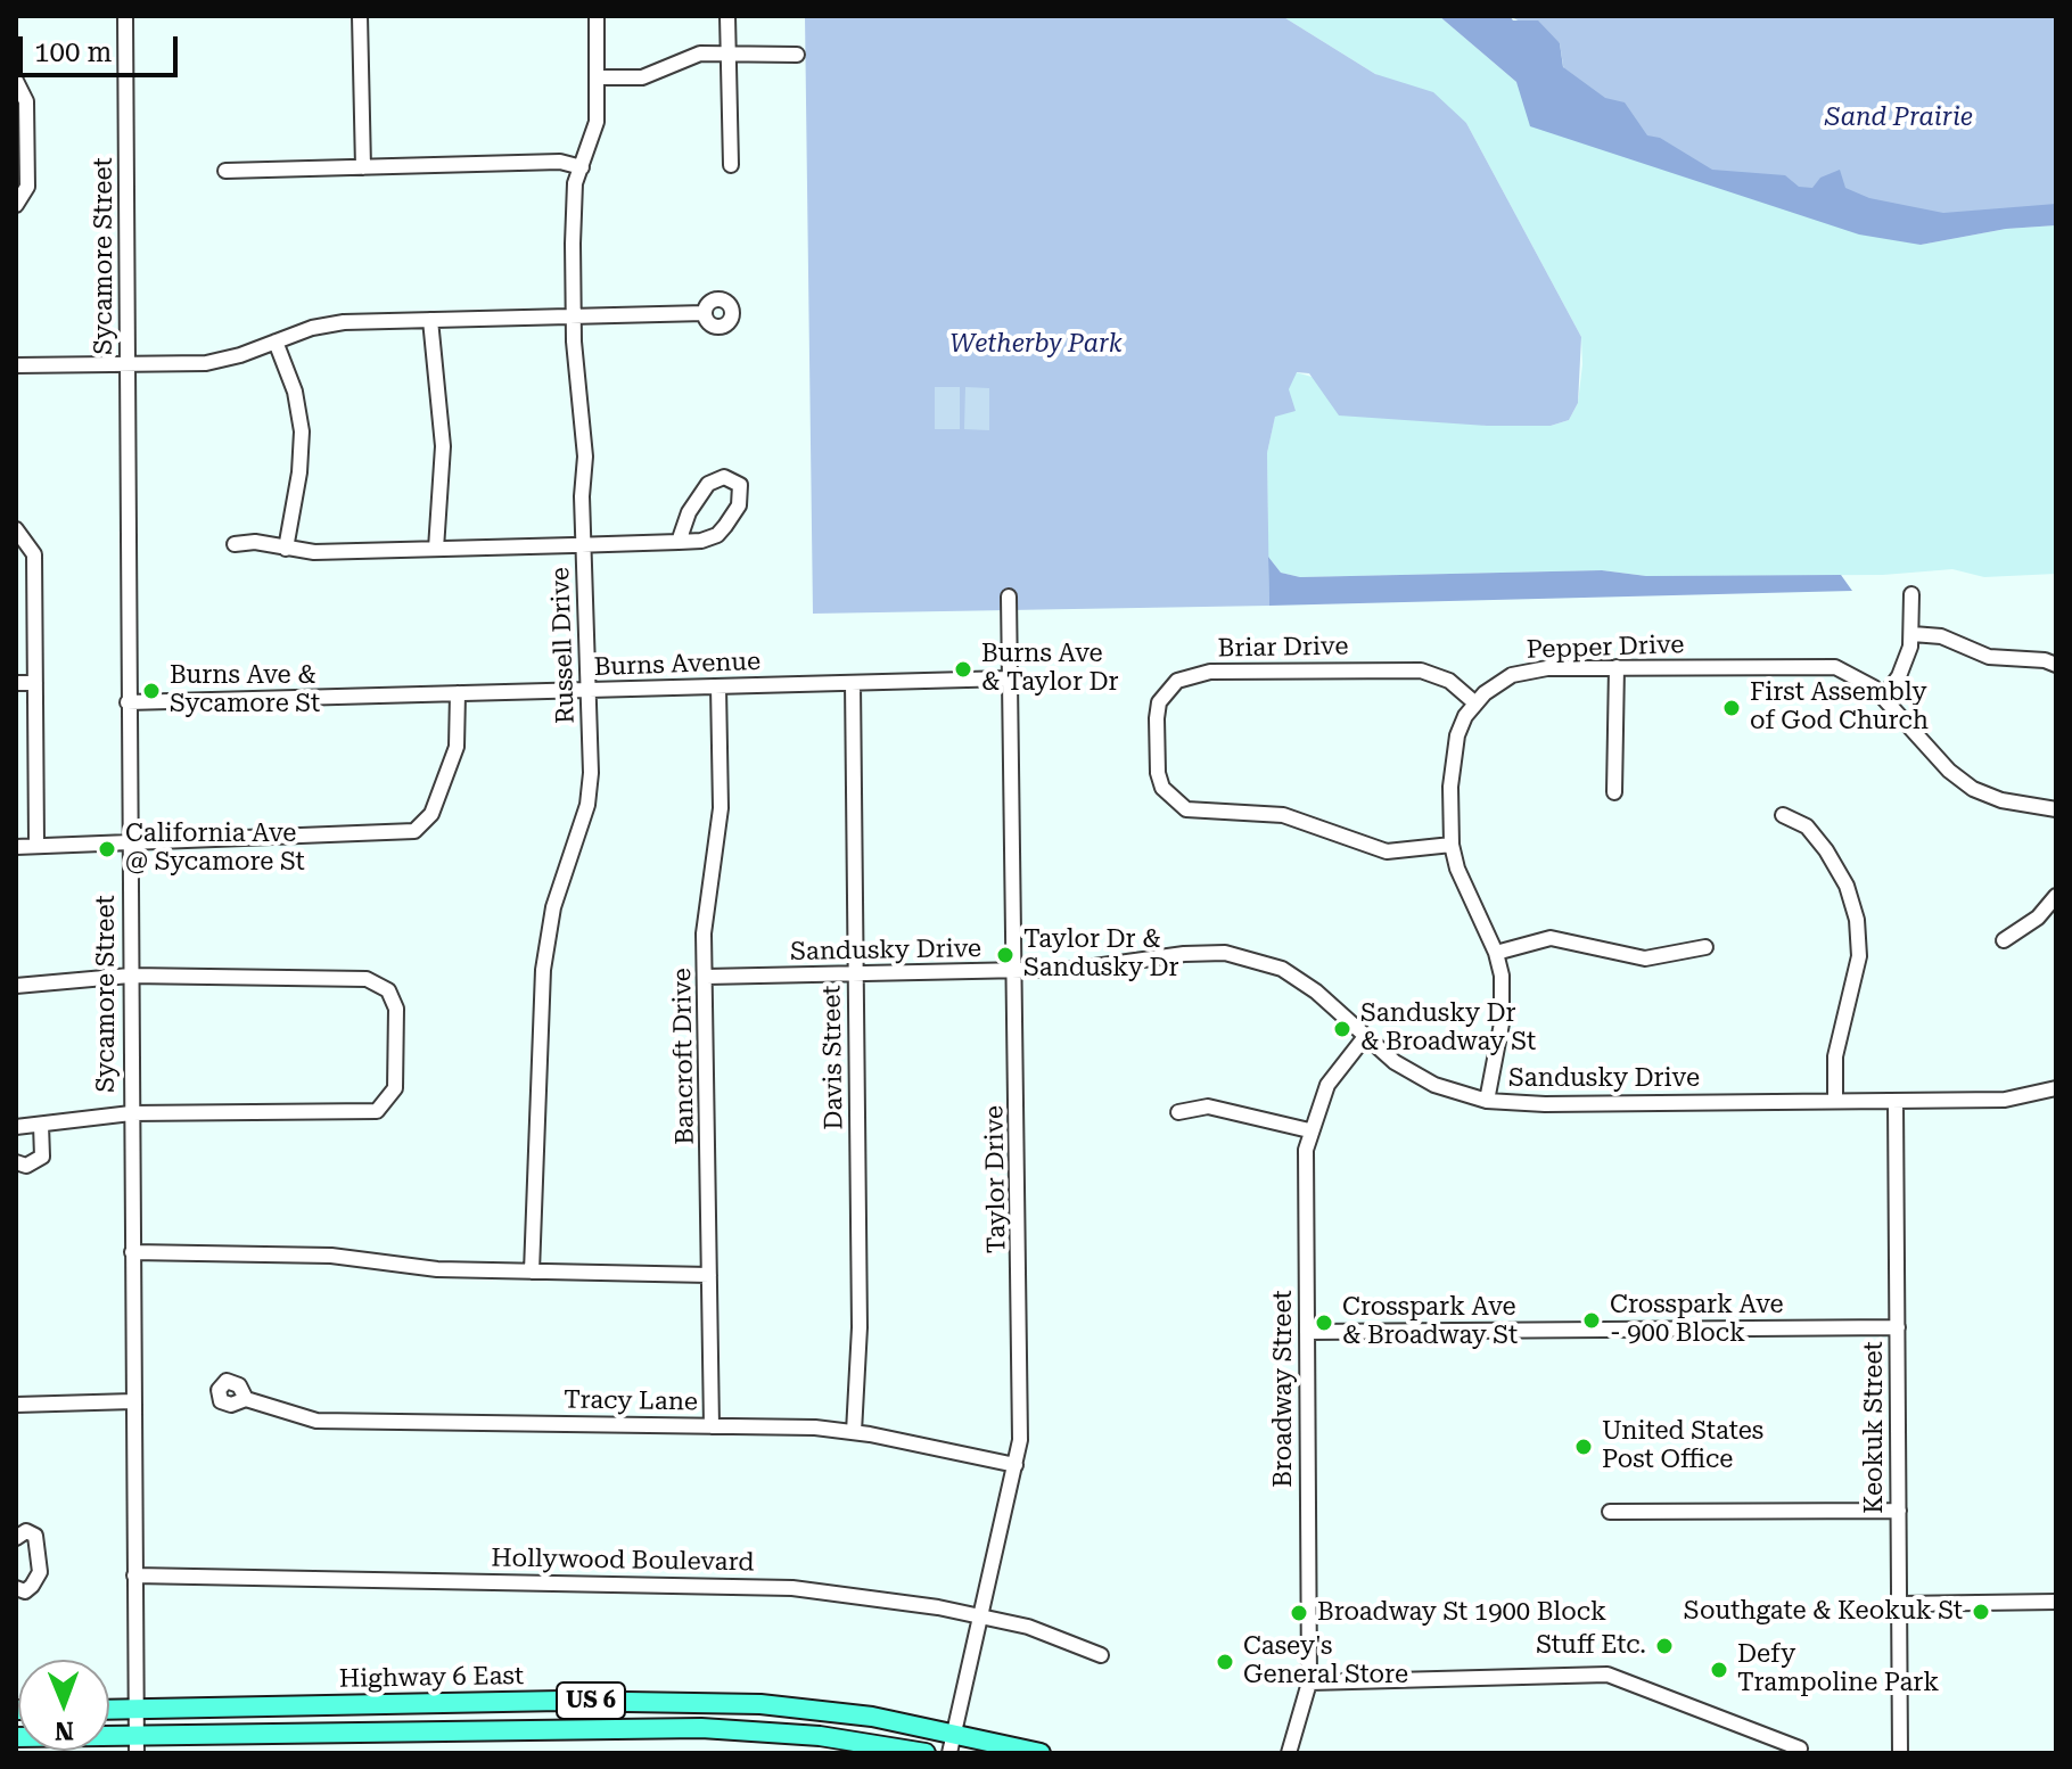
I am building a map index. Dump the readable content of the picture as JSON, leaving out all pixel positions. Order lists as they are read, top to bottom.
{
  "streets": {
    "main road": ["Highway 6 East", "US 6"],
    "street": [
      "Sycamore Street",
      "Russell Drive",
      "Briar Drive",
      "Pepper Drive",
      "Burns Avenue",
      "Sandusky Drive",
      "Bancroft Drive",
      "Davis Street",
      "Taylor Drive",
      "Broadway Street",
      "Tracy Lane",
      "Keokuk Street",
      "Hollywood Boulevard"
    ]
  },
  "crossings": [
    ["Sycamore Street", "Burns Avenue"],
    ["Sycamore Street", "Hollywood Boulevard"],
    ["Sycamore Street", "Highway 6 East"],
    ["Russell Drive", "Burns Avenue"],
    ["Briar Drive", "Pepper Drive"],
    ["Burns Avenue", "Bancroft Drive"],
    ["Burns Avenue", "Davis Street"],
    ["Burns Avenue", "Taylor Drive"],
    ["Sandusky Drive", "Bancroft Drive"],
    ["Sandusky Drive", "Davis Street"],
    ["Sandusky Drive", "Taylor Drive"],
    ["Sandusky Drive", "Broadway Street"],
    ["Sandusky Drive", "Keokuk Street"],
    ["Bancroft Drive", "Tracy Lane"],
    ["Davis Street", "Tracy Lane"],
    ["Taylor Drive", "Tracy Lane"],
    ["Taylor Drive", "Hollywood Boulevard"],
    ["Taylor Drive", "Highway 6 East"]
  ],
  "parks": ["Sand Prairie", "Wetherby Park"],
  "places": [
    "Burns Ave & Taylor Dr",
    "Burns Ave & Sycamore St",
    "First Assembly of God Church",
    "California Ave @ Sycamore St",
    "Taylor Dr & Sandusky Dr",
    "Sandusky Dr & Broadway St",
    "Crosspark Ave - 900 Block",
    "Crosspark Ave & Broadway St",
    "United States Post Office",
    "Southgate & Keokuk St",
    "Broadway St 1900 Block",
    "Stuff Etc.",
    "Casey's General Store",
    "Defy Trampoline Park"
  ],
  "scale_bar": "100 m",
  "north": "bottom"
}
